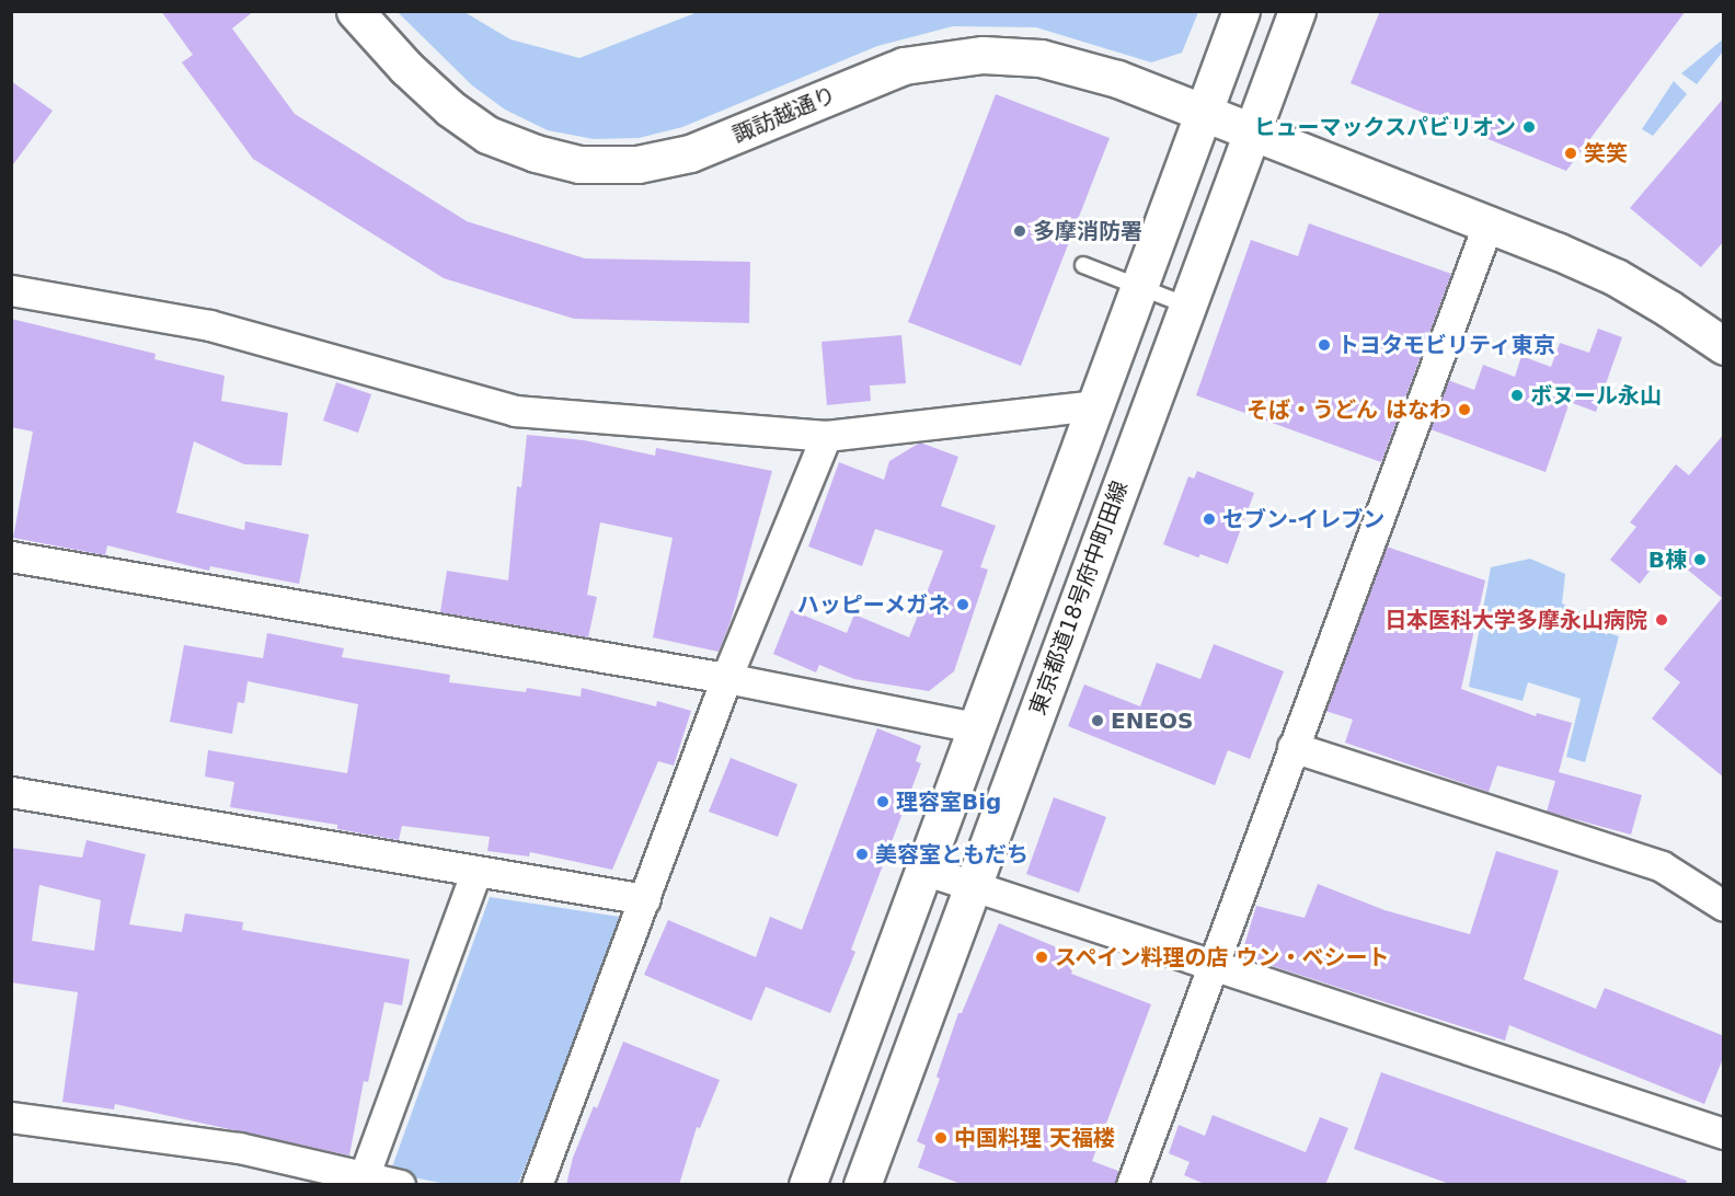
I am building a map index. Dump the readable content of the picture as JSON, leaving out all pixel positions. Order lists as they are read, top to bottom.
{
  "streets": {
    "main road": ["諏訪越通り", "東京都道18号府中町田線"]
  },
  "crossings": [
    ["諏訪越通り", "東京都道18号府中町田線"]
  ],
  "places": [
    "ヒューマックスパビリオン",
    "笑笑",
    "多摩消防署",
    "トヨタモビリティ東京",
    "ボヌール永山",
    "そば・うどん はなわ",
    "セブン-イレブン",
    "B棟",
    "ハッピーメガネ",
    "日本医科大学多摩永山病院",
    "ENEOS",
    "理容室Big",
    "美容室ともだち",
    "スペイン料理の店 ウン・ベシート",
    "中国料理 天福楼"
  ]
}
